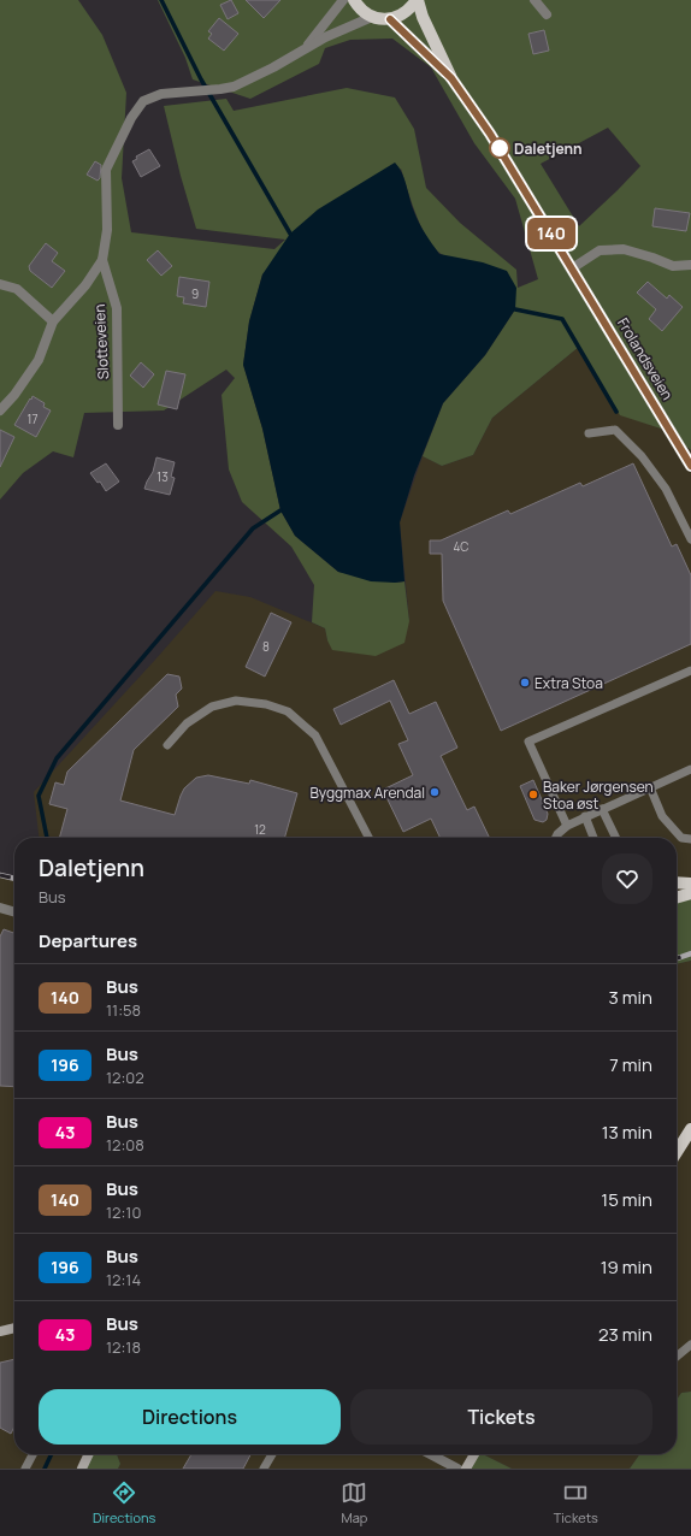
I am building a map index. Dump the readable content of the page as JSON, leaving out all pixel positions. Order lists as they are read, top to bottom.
{
  "streets": {
    "main road": ["Frolandsveien"],
    "street": ["Slotteveien"]
  },
  "places": [
    "Daletjenn",
    "Extra Stoa",
    "Byggmax Arendal",
    "Baker Jørgensen Stoa øst"
  ],
  "lines": ["bus line 140"],
  "house_numbers": [
    "9",
    "17",
    "13",
    "4C",
    "8",
    "12"
  ],
  "page": {
    "on_map": "140",
    "heading": [
      ["Daletjenn", "Bus"],
      "Departures"
    ],
    "list": [
      {
        "mark": "140",
        "name": "Bus",
        "note": "11:58",
        "value": "3 min"
      },
      {
        "mark": "196",
        "name": "Bus",
        "note": "12:02",
        "value": "7 min"
      },
      {
        "mark": "43",
        "name": "Bus",
        "note": "12:08",
        "value": "13 min"
      },
      {
        "mark": "140",
        "name": "Bus",
        "note": "12:10",
        "value": "15 min"
      },
      {
        "mark": "196",
        "name": "Bus",
        "note": "12:14",
        "value": "19 min"
      },
      {
        "mark": "43",
        "name": "Bus",
        "note": "12:18",
        "value": "23 min"
      }
    ],
    "buttons": ["Directions", "Tickets"],
    "tabs": ["Directions", "Map", "Tickets"]
  }
}
